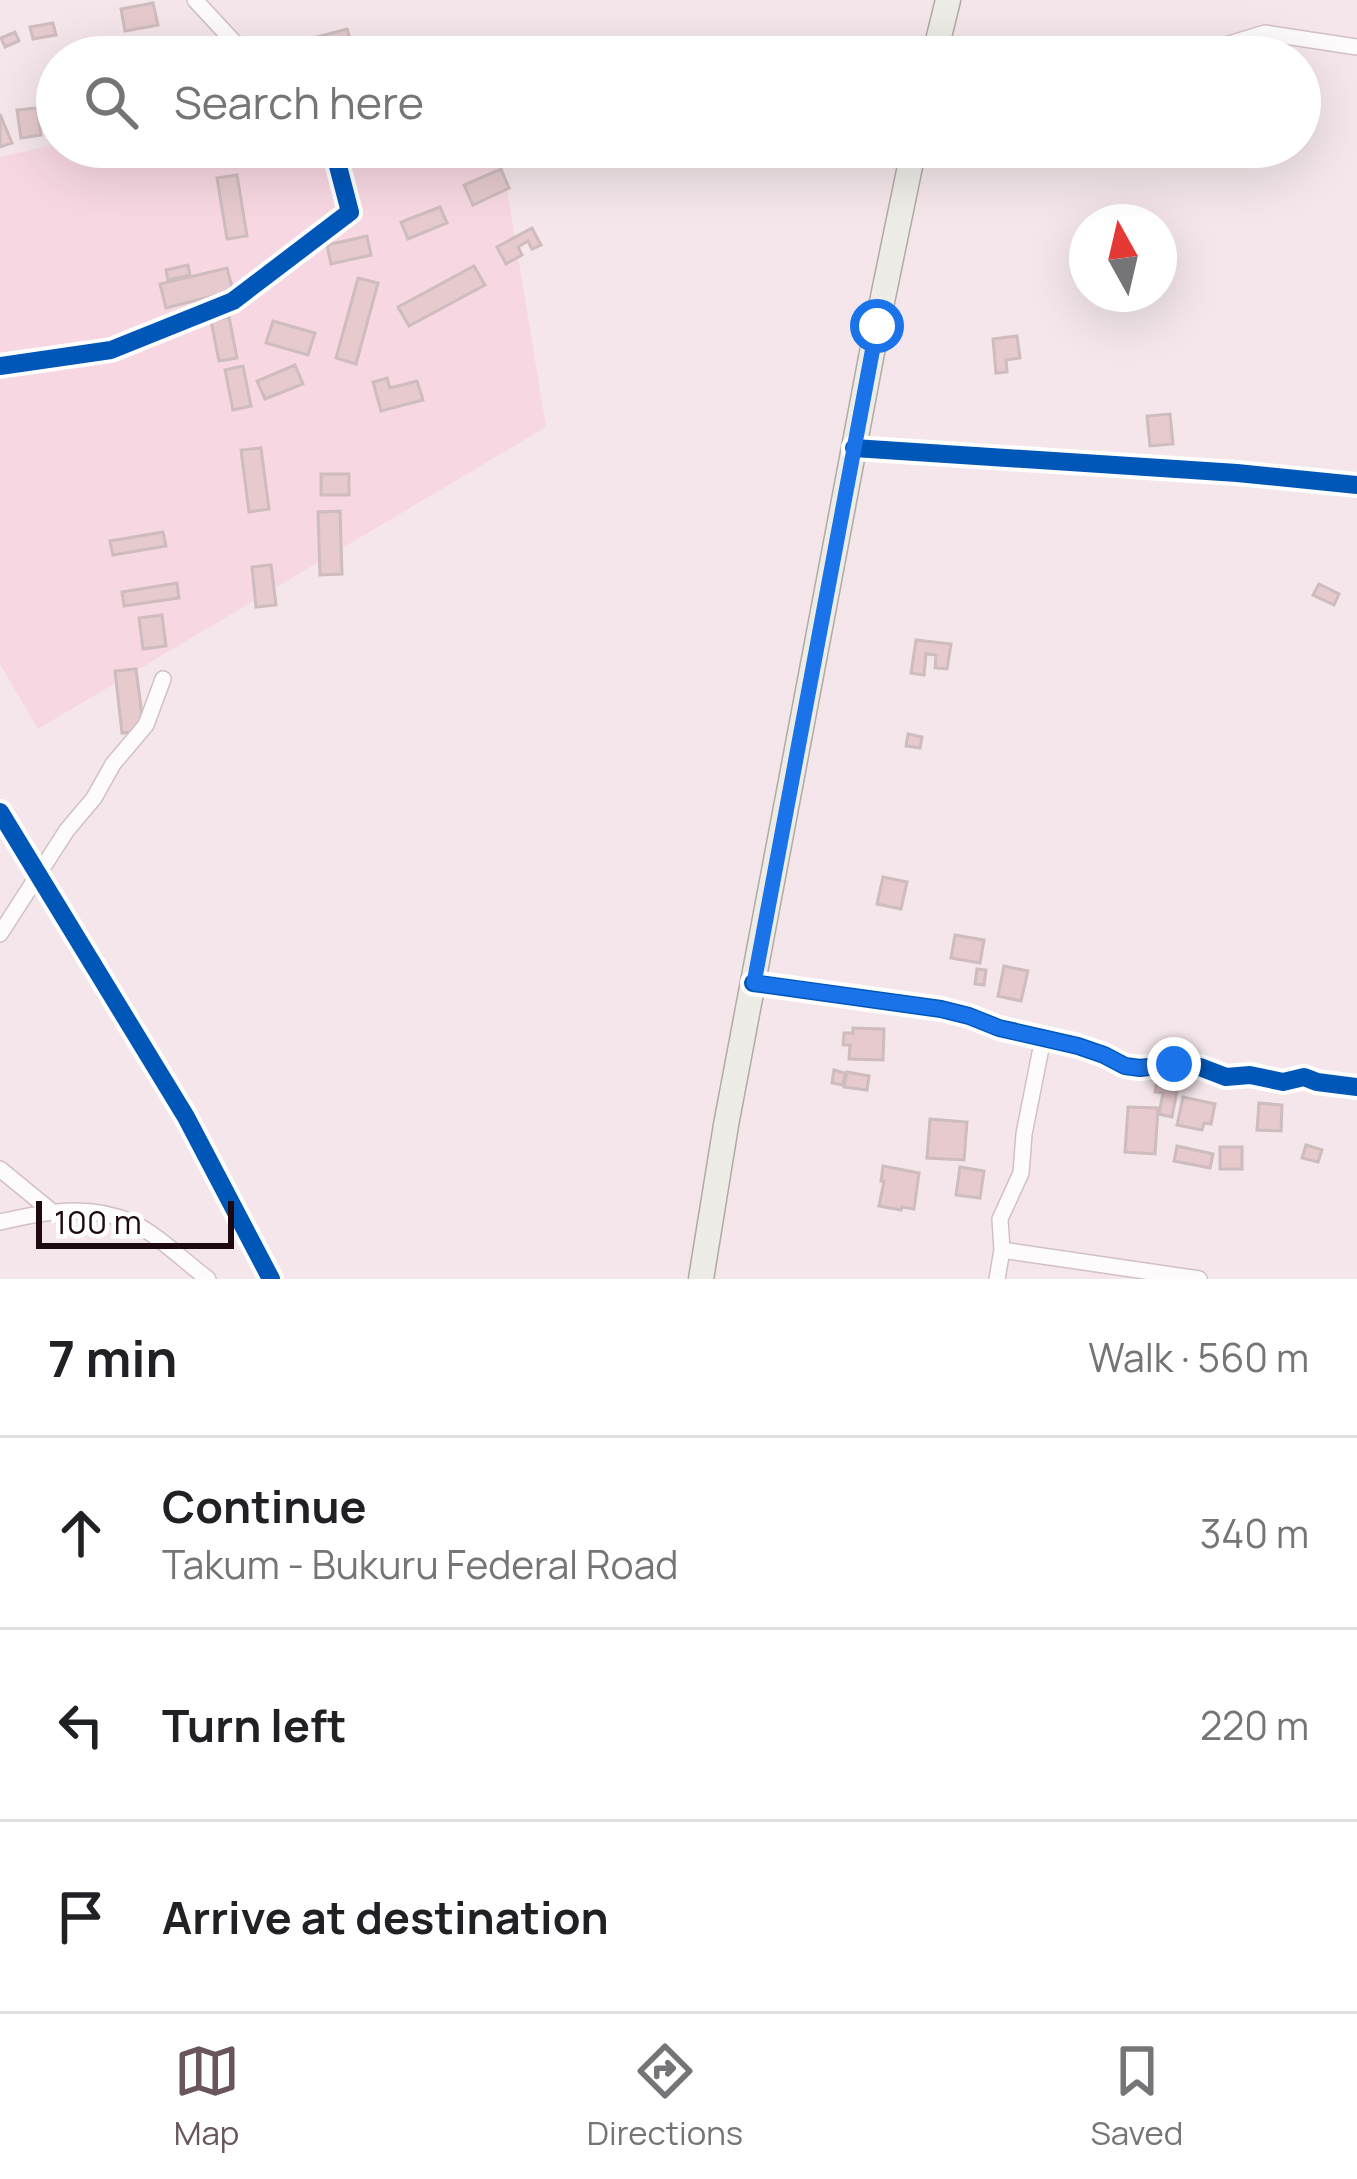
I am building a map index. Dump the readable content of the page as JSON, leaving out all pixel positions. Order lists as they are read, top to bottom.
{
  "scale_bar": "100 m",
  "north": "top",
  "page": {
    "search": "Search here",
    "scale": "100 m",
    "heading": ["7 min", "Walk · 560 m"],
    "list": [
      ["Continue", "Takum - Bukuru Federal Road", "340 m"],
      ["Turn left", "220 m"],
      "Arrive at destination"
    ],
    "nav": ["Map", "Directions", "Saved"]
  }
}
